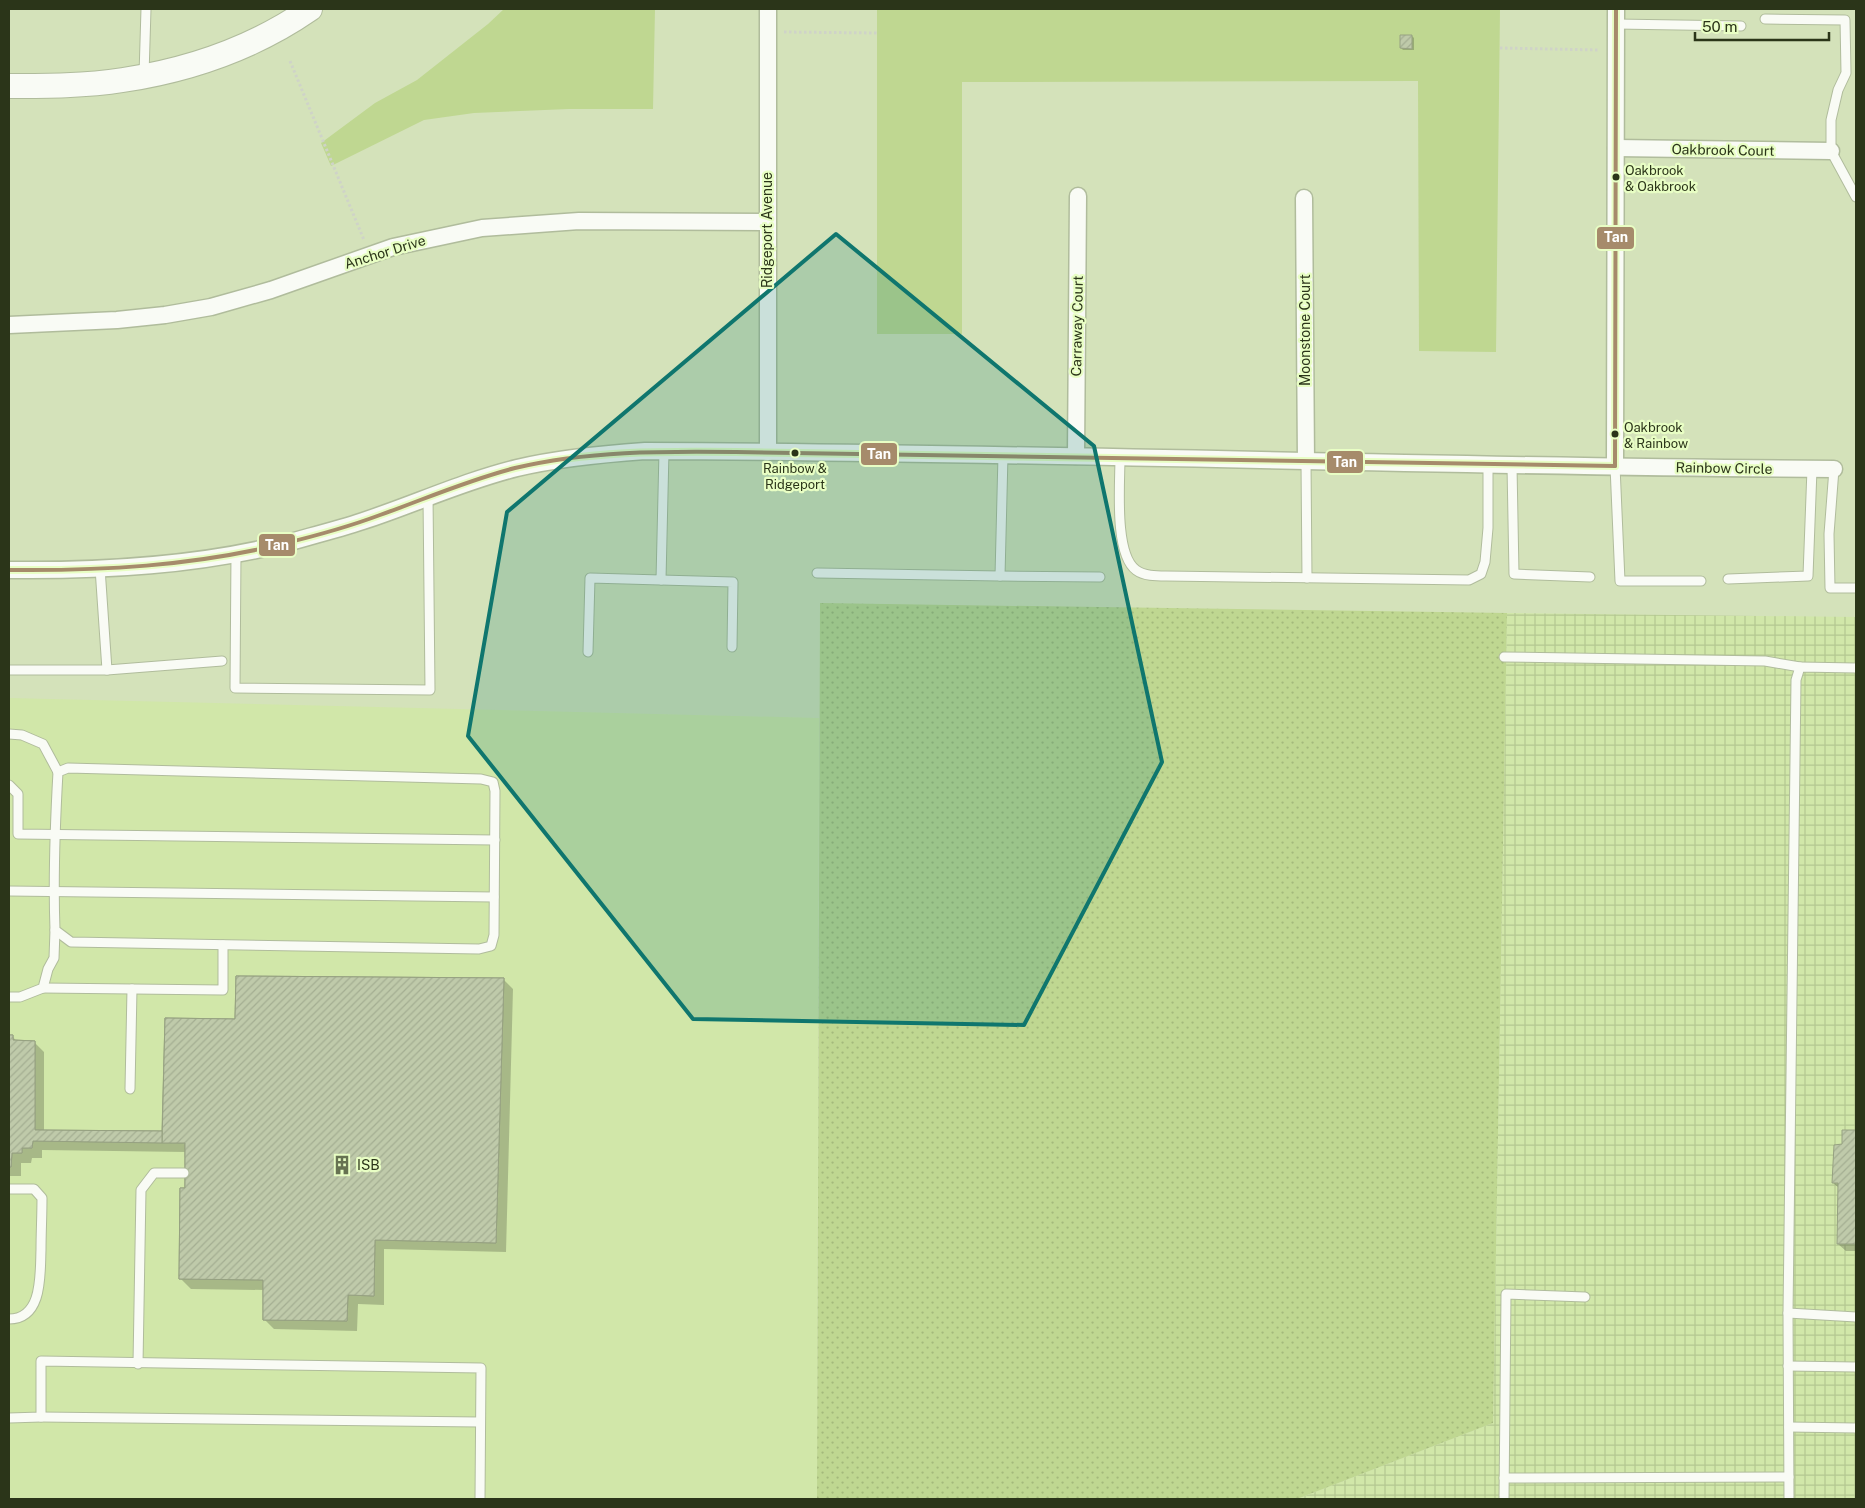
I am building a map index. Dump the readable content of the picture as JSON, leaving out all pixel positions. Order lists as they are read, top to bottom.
{
  "streets": {
    "street": [
      "Oakbrook Court",
      "Ridgeport Avenue",
      "Anchor Drive",
      "Carraway Court",
      "Moonstone Court",
      "Rainbow Circle"
    ]
  },
  "crossings": [
    ["Ridgeport Avenue", "Anchor Drive"],
    ["Ridgeport Avenue", "Rainbow Circle"],
    ["Carraway Court", "Rainbow Circle"],
    ["Moonstone Court", "Rainbow Circle"]
  ],
  "places": {
    "other": ["Oakbrook & Oakbrook", "Oakbrook & Rainbow", "Rainbow & Ridgeport"],
    "building": ["ISB"]
  },
  "lines": ["transit line Tan"],
  "scale_bar": "50 m"
}
